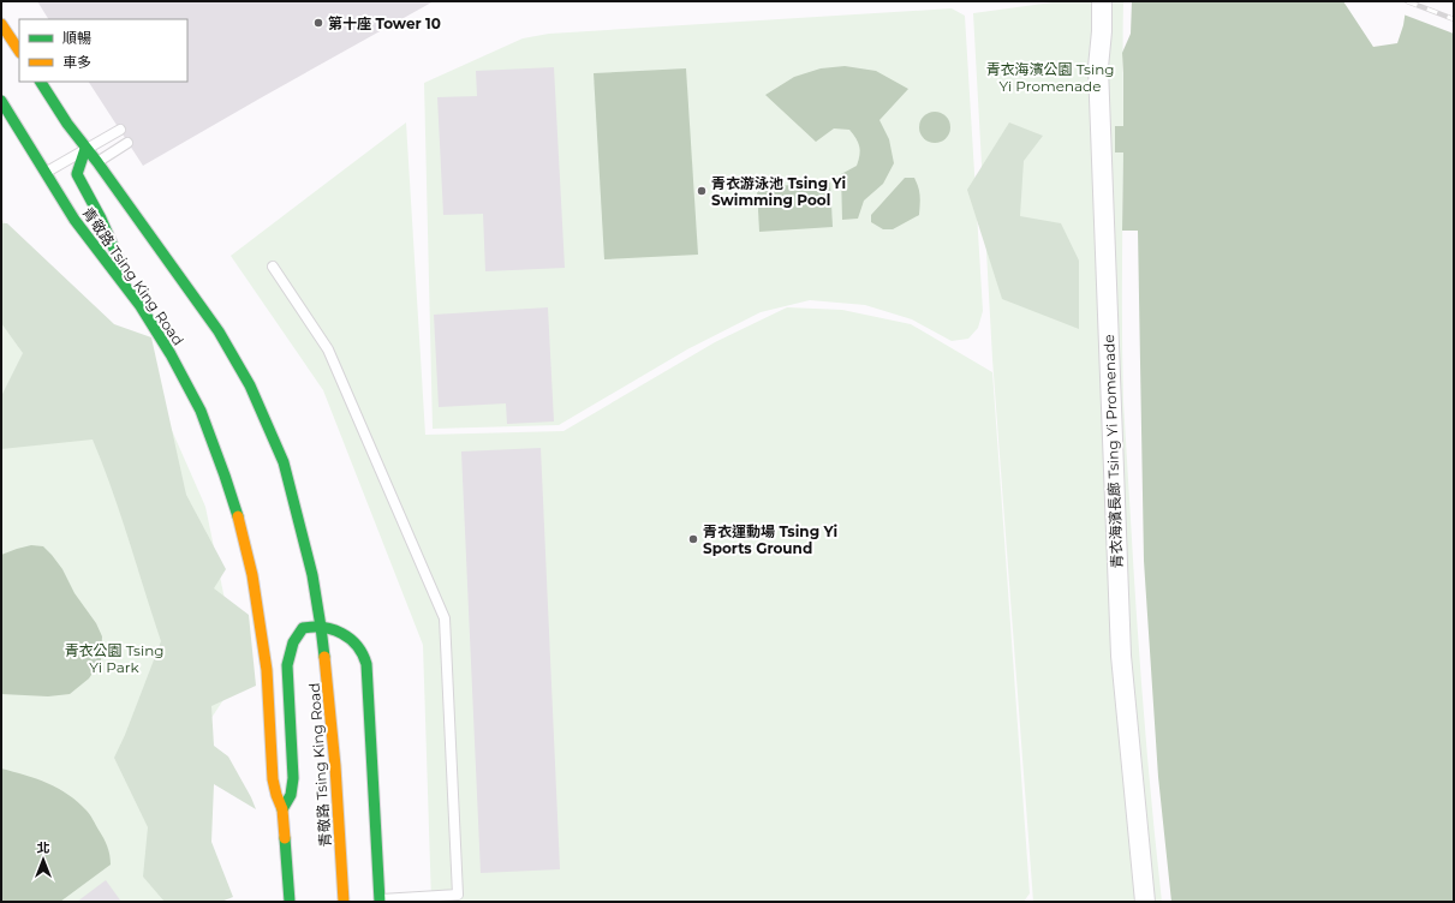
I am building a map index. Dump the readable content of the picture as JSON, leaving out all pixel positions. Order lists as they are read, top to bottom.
{
  "streets": {
    "main road": ["青敬路 Tsing King Road"],
    "street": ["青衣海濱長廊 Tsing Yi Promenade"]
  },
  "parks": ["青衣海濱公園 Tsing Yi Promenade", "青衣公園 Tsing Yi Park"],
  "places": ["第十座 Tower 10", "青衣游泳池 Tsing Yi Swimming Pool", "青衣運動場 Tsing Yi Sports Ground"],
  "legend": ["順暢", "車多"],
  "north": "top"
}
